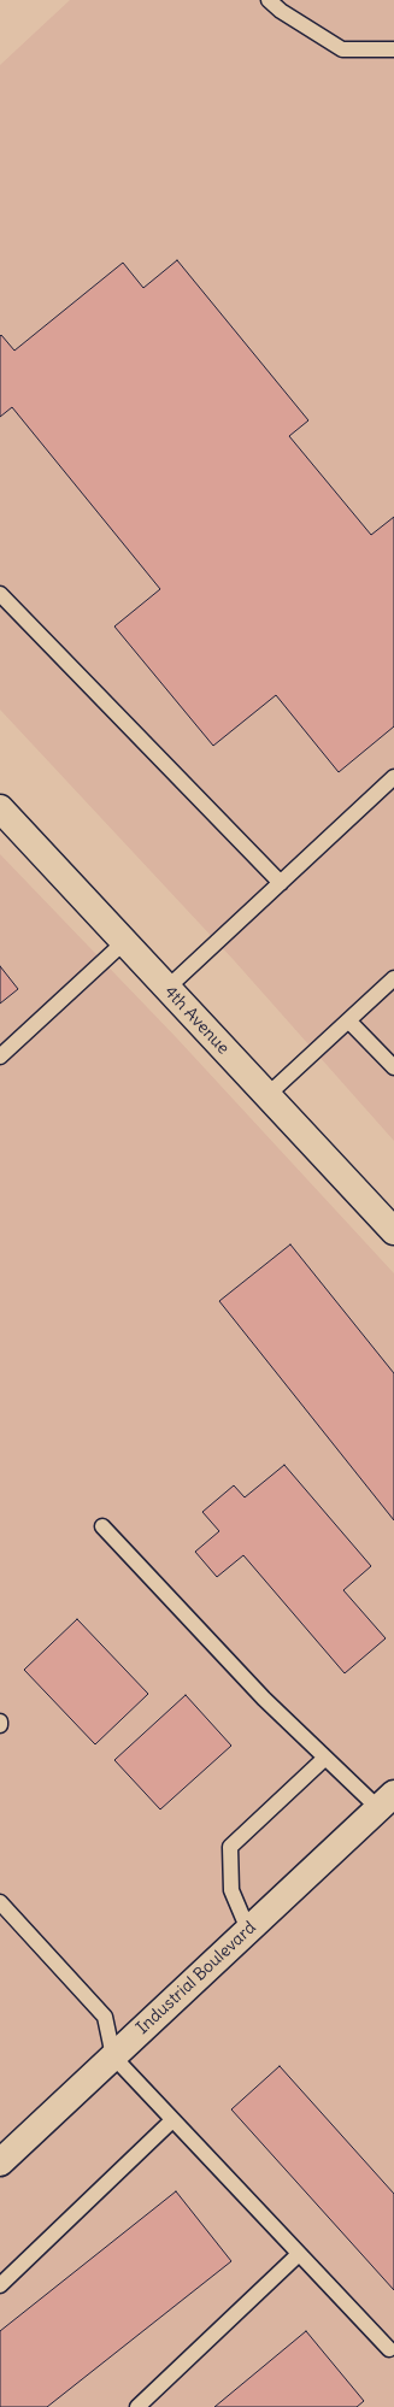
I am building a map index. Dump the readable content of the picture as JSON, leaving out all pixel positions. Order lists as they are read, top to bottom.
{
  "streets": {
    "street": ["4th Avenue", "Industrial Boulevard"]
  }
}
